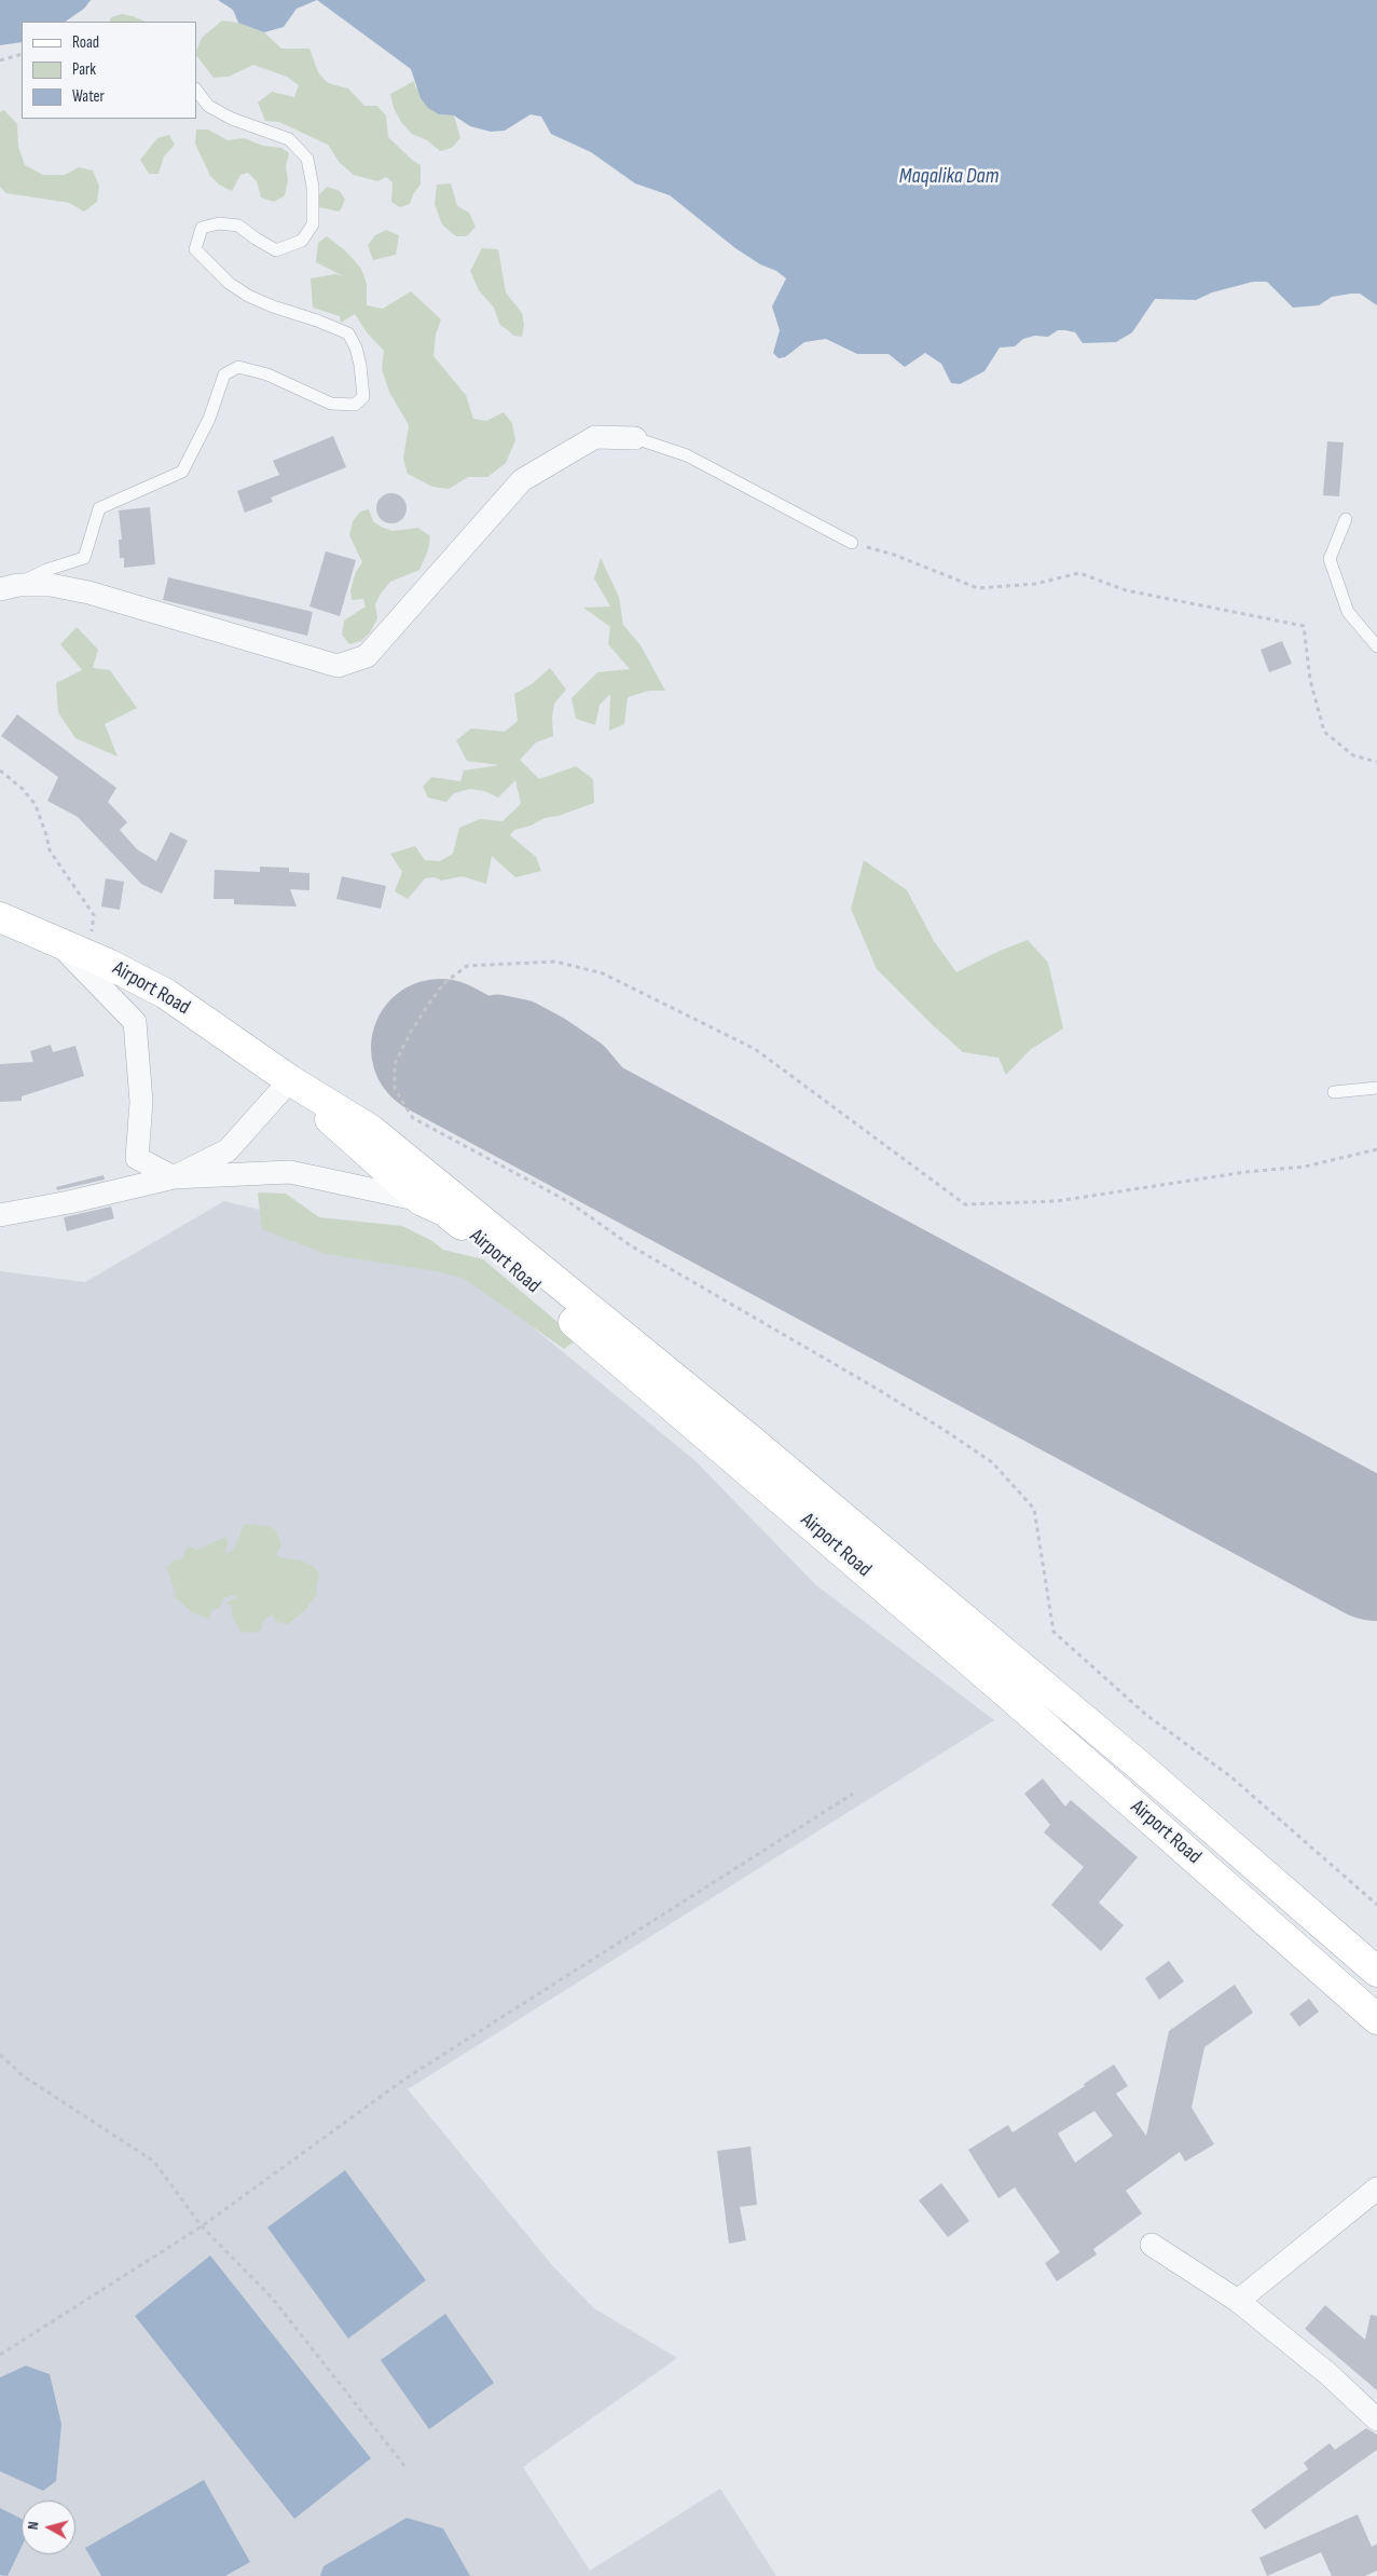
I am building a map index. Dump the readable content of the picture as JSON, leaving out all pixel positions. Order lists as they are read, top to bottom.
{
  "streets": {
    "main road": ["Airport Road"]
  },
  "water": ["Maqalika Dam"],
  "legend": ["Road", "Park", "Water"],
  "north": "left"
}
